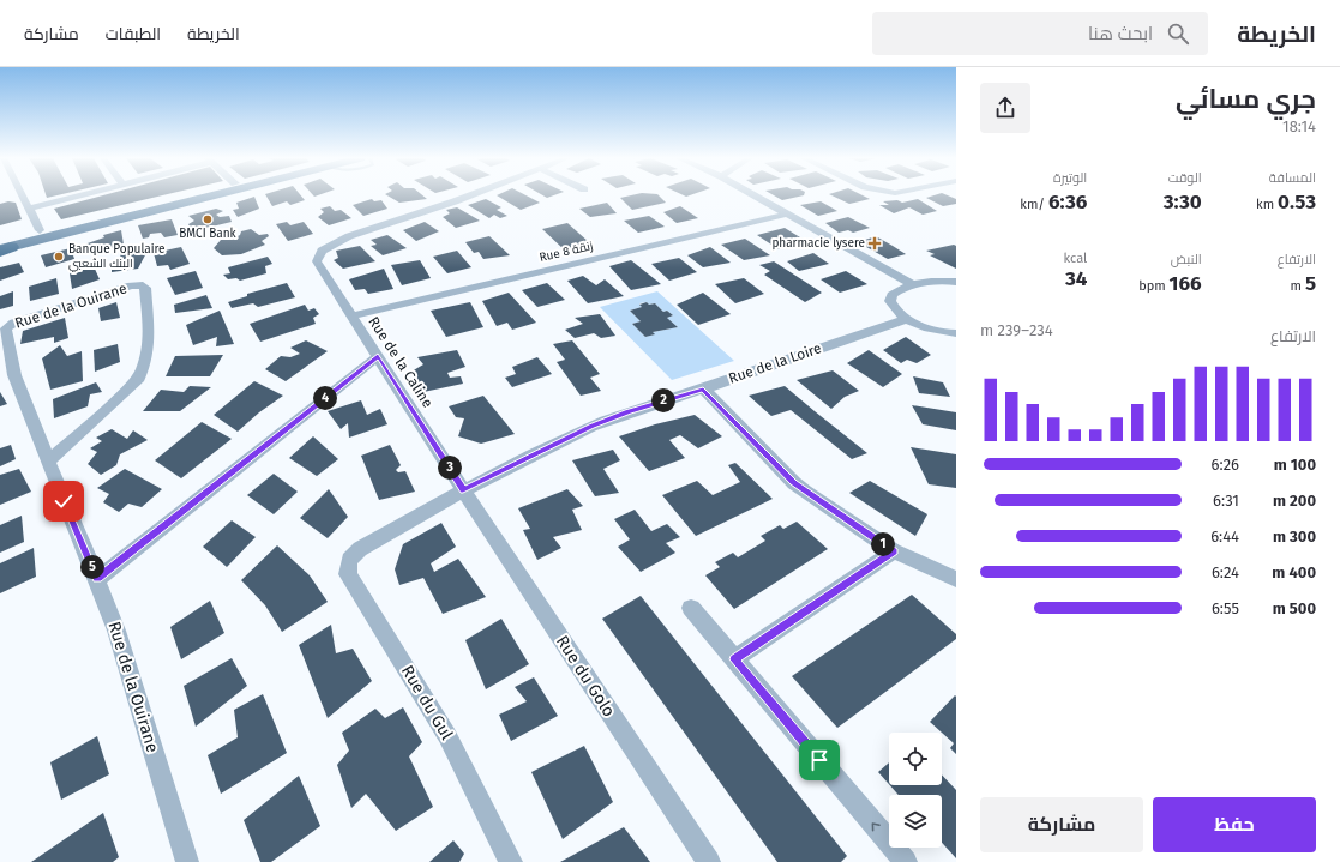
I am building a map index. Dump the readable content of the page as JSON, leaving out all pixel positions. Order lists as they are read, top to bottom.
{
  "streets": {
    "street": [
      "Rue 8 زنقة",
      "Rue de la Ouirane",
      "Rue de la Caline",
      "Rue de la Loire",
      "Rue du Golo",
      "Rue du Gul"
    ]
  },
  "crossings": [
    ["Rue 8 زنقة", "Rue de la Caline"],
    ["Rue de la Caline", "Rue de la Loire"],
    ["Rue de la Caline", "Rue du Golo"],
    ["Rue de la Loire", "Rue du Golo"],
    ["Rue de la Loire", "Rue du Gul"]
  ],
  "places": {
    "other": ["BMCI Bank", "Banque Populaire البنك الشعبي"],
    "health": ["pharmacie lysere"]
  },
  "page": {
    "header": "الخريطة",
    "search": "ابحث هنا",
    "nav": ["الخريطة", "الطبقات", "مشاركة"],
    "heading": ["جري مسائي", "18:14"],
    "stats": [
      ["المسافة", "0.53 km"],
      ["الوقت", "3:30"],
      ["الوتيرة", "6:36 /km"],
      ["الارتفاع", "5 m"],
      ["النبض", "166 bpm"],
      ["kcal", "34"]
    ],
    "chart": ["الارتفاع", "234–239 m"],
    "pins": [
      "4",
      "2",
      "3",
      "1",
      "5"
    ],
    "list": [
      {
        "name": "100 m",
        "note": "6:26"
      },
      {
        "name": "200 m",
        "note": "6:31"
      },
      {
        "name": "300 m",
        "note": "6:44"
      },
      {
        "name": "400 m",
        "note": "6:24"
      },
      {
        "name": "500 m",
        "note": "6:55"
      }
    ],
    "buttons": ["حفظ", "مشاركة"]
  }
}
